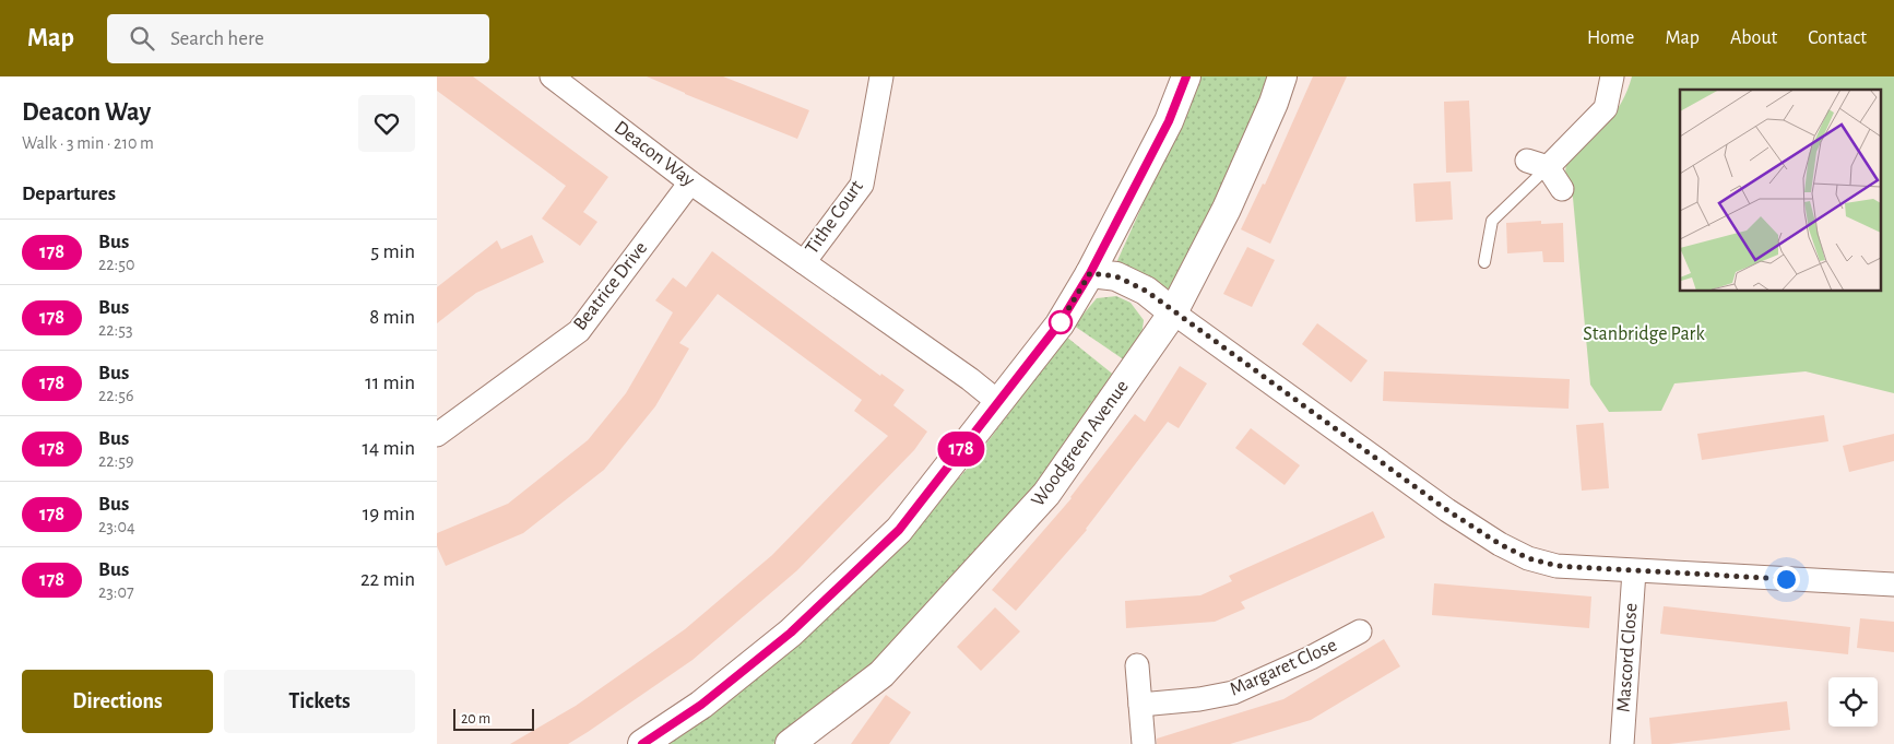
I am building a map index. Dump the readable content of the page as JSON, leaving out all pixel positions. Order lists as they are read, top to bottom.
{
  "streets": {
    "street": [
      "Deacon Way",
      "Tithe Court",
      "Beatrice Drive",
      "Woodgreen Avenue",
      "Mascord Close",
      "Margaret Close"
    ]
  },
  "crossings": [
    ["Deacon Way", "Tithe Court"],
    ["Deacon Way", "Beatrice Drive"]
  ],
  "parks": ["Stanbridge Park"],
  "lines": ["bus line 178"],
  "scale_bar": "20 m",
  "page": {
    "header": "Map",
    "search": "Search here",
    "nav": [
      "Home",
      "Map",
      "About",
      "Contact"
    ],
    "heading": [
      ["Deacon Way", "Walk · 3 min · 210 m"],
      "Departures"
    ],
    "on_map": "178",
    "list": [
      {
        "mark": "178",
        "name": "Bus",
        "note": "22:50",
        "value": "5 min"
      },
      {
        "mark": "178",
        "name": "Bus",
        "note": "22:53",
        "value": "8 min"
      },
      {
        "mark": "178",
        "name": "Bus",
        "note": "22:56",
        "value": "11 min"
      },
      {
        "mark": "178",
        "name": "Bus",
        "note": "22:59",
        "value": "14 min"
      },
      {
        "mark": "178",
        "name": "Bus",
        "note": "23:04",
        "value": "19 min"
      },
      {
        "mark": "178",
        "name": "Bus",
        "note": "23:07",
        "value": "22 min"
      }
    ],
    "buttons": ["Directions", "Tickets"],
    "scale": "20 m"
  }
}
